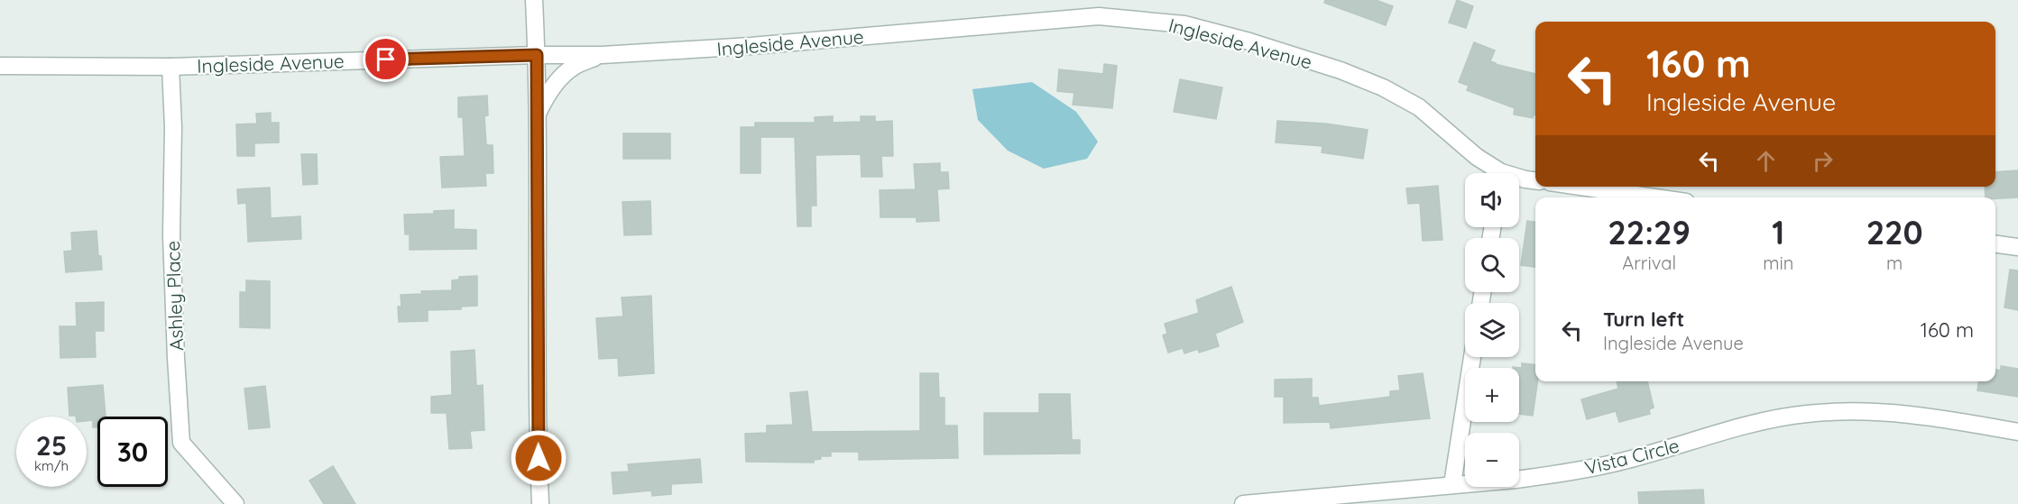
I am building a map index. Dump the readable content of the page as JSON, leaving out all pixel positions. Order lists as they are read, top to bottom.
{
  "streets": {
    "street": ["Ingleside Avenue", "Ashley Place", "Vista Circle"]
  },
  "crossings": [
    ["Ingleside Avenue", "Ashley Place"]
  ],
  "page": {
    "turn": ["160 m", "Ingleside Avenue"],
    "map_buttons": ["+", "−"],
    "eta": [
      "22:29",
      "Arrival",
      "1",
      "min",
      "220",
      "m"
    ],
    "list": [
      {
        "name": "Turn left",
        "note": "Ingleside Avenue",
        "value": "160 m"
      }
    ],
    "speed": "25 km/h",
    "limit": "30"
  }
}
